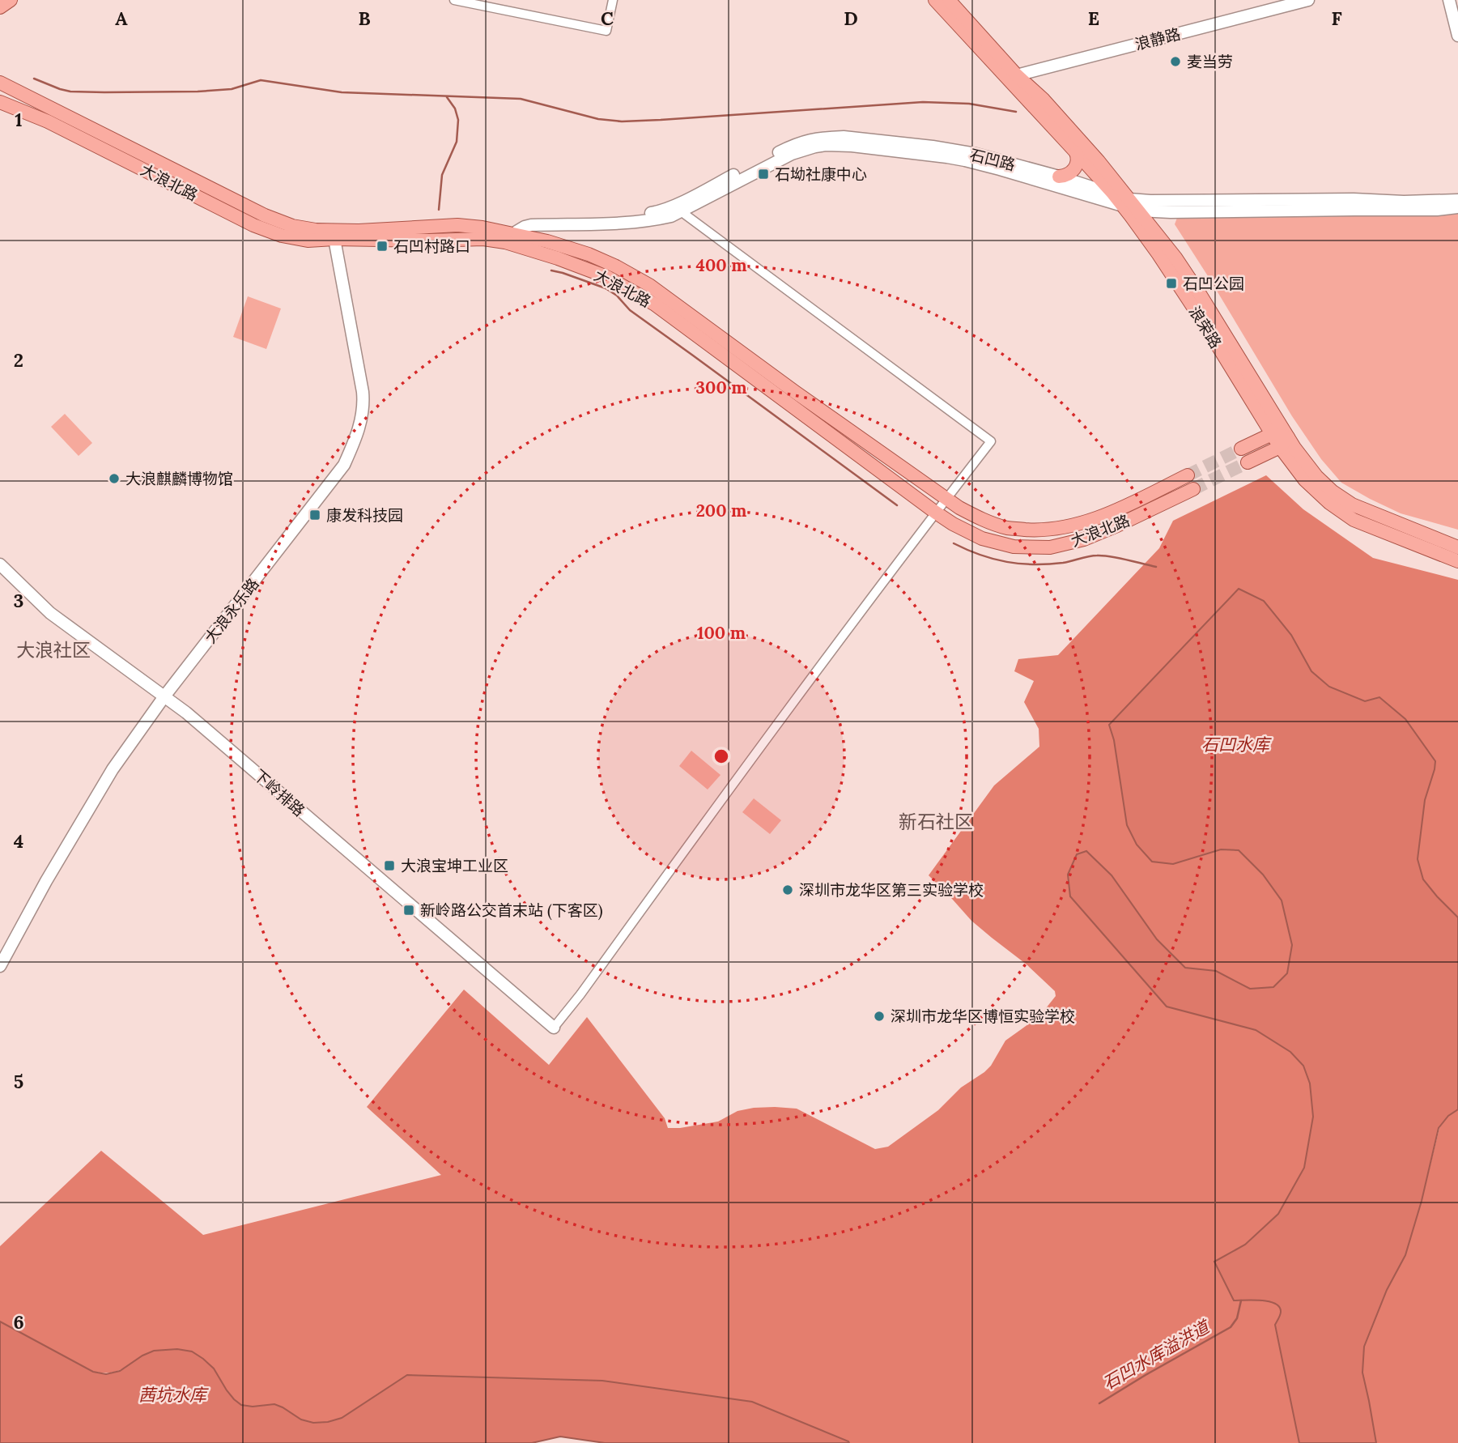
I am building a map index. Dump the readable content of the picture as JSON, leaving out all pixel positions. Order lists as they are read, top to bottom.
{
  "streets": {
    "main road": ["大浪北路", "浪荣路"],
    "street": [
      "浪静路",
      "石凹路",
      "大浪永乐路",
      "下岭排路"
    ]
  },
  "crossings": [
    ["浪静路", "浪荣路"],
    ["石凹路", "大浪北路"],
    ["石凹路", "浪荣路"],
    ["大浪北路", "大浪永乐路"],
    ["大浪永乐路", "下岭排路"]
  ],
  "districts": ["大浪社区", "新石社区"],
  "water": ["石凹水库", "石凹水库溢洪道", "茜坑水库"],
  "places": {
    "other": [
      "麦当劳",
      "大浪麒麟博物馆",
      "深圳市龙华区第三实验学校",
      "深圳市龙华区博恒实验学校"
    ],
    "transit": [
      "石坳社康中心",
      "石凹村路口",
      "石凹公园",
      "康发科技园",
      "大浪宝坤工业区",
      "新岭路公交首末站 (下客区)"
    ]
  },
  "grid": {
    "columns": [
      "A",
      "B",
      "C",
      "D",
      "E",
      "F"
    ],
    "rows": [
      "1",
      "2",
      "3",
      "4",
      "5",
      "6"
    ]
  },
  "rings": [
    "400 m",
    "300 m",
    "200 m",
    "100 m"
  ]
}
